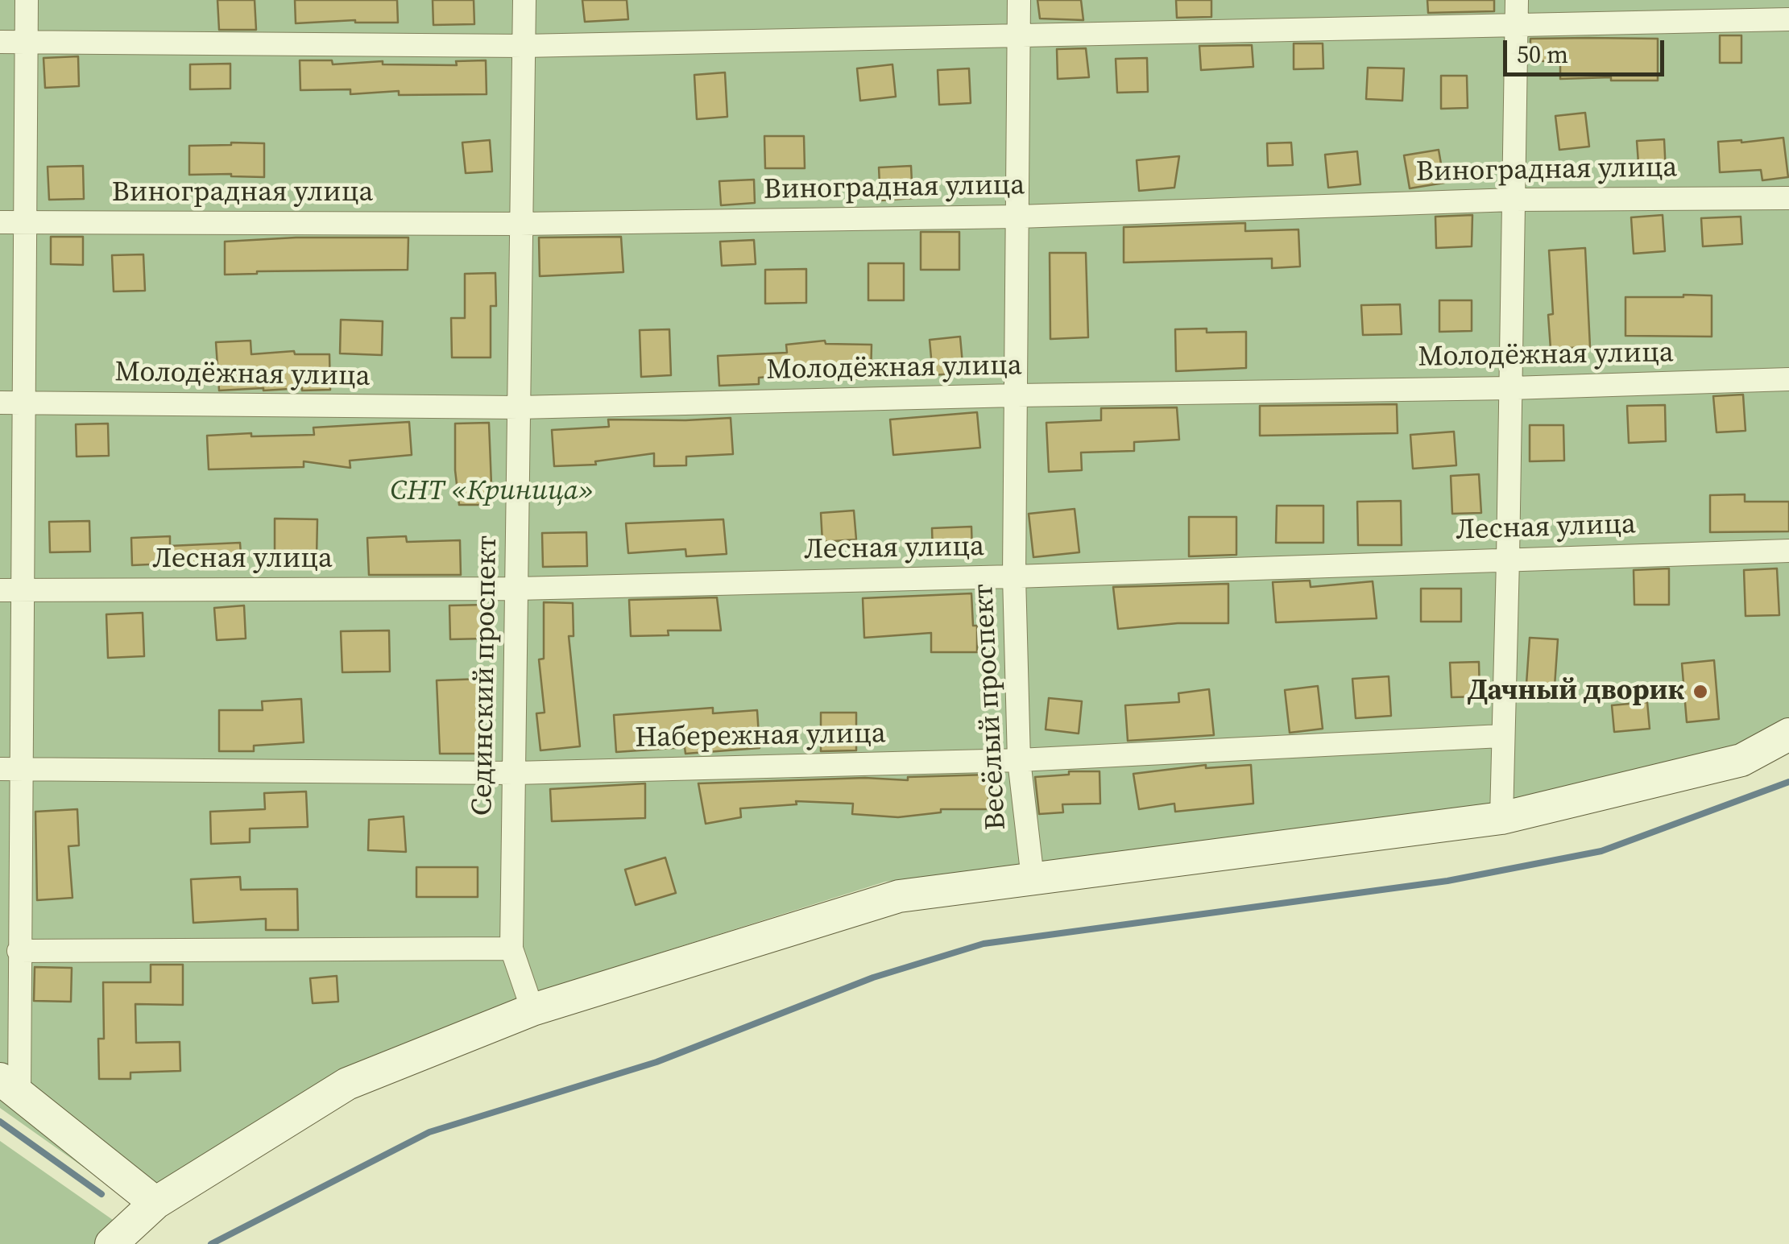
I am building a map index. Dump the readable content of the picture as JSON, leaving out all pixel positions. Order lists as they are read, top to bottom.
{
  "streets": {
    "street": [
      "Виноградная улица",
      "Молодёжная улица",
      "Лесная улица",
      "Сединский проспект",
      "Весёлый проспект",
      "Набережная улица"
    ]
  },
  "crossings": [
    ["Виноградная улица", "Сединский проспект"],
    ["Виноградная улица", "Весёлый проспект"],
    ["Молодёжная улица", "Сединский проспект"],
    ["Молодёжная улица", "Весёлый проспект"],
    ["Лесная улица", "Сединский проспект"],
    ["Лесная улица", "Весёлый проспект"],
    ["Сединский проспект", "Набережная улица"],
    ["Весёлый проспект", "Набережная улица"]
  ],
  "parks": ["СНТ «Криница»"],
  "places": ["Дачный дворик"],
  "scale_bar": "50 m"
}
